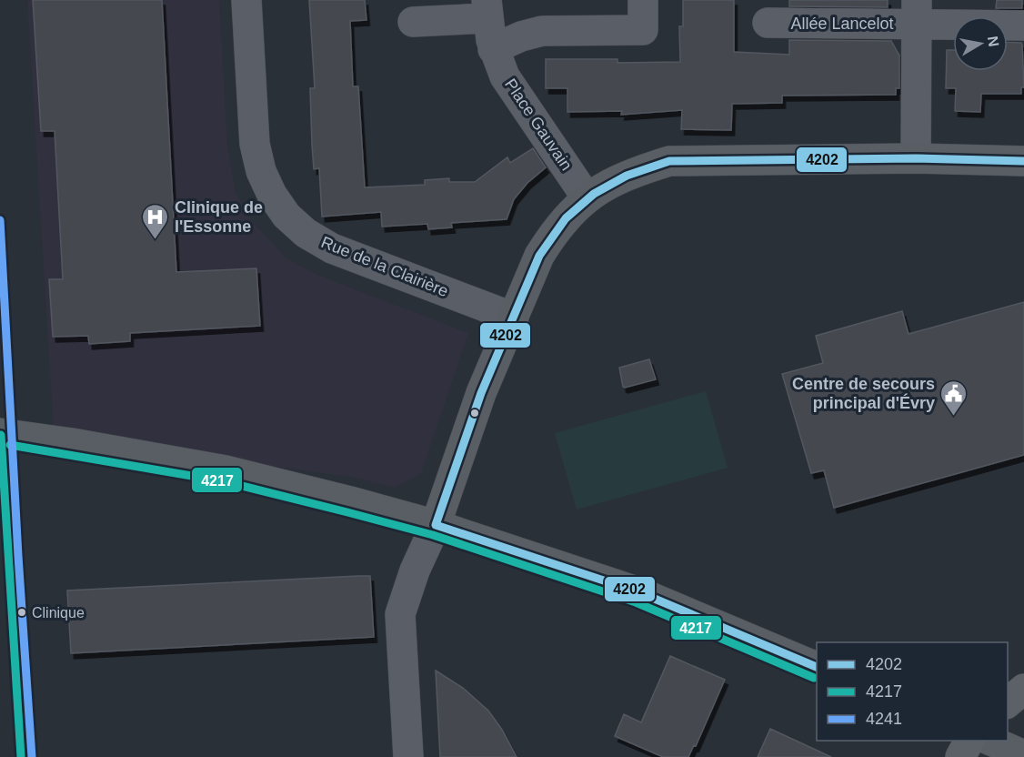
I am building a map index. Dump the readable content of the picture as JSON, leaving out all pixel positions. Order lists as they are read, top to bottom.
{
  "streets": {
    "street": ["Allée Lancelot", "Place Gauvain", "Rue de la Clairière"]
  },
  "places": {
    "hospital": ["Clinique de l'Essonne"],
    "public building": ["Centre de secours principal d'Évry"],
    "other": ["Clinique"]
  },
  "lines": ["transit line 4202", "transit line 4241", "transit line 4217"],
  "legend": ["4202", "4217", "4241"],
  "north": "right"
}
